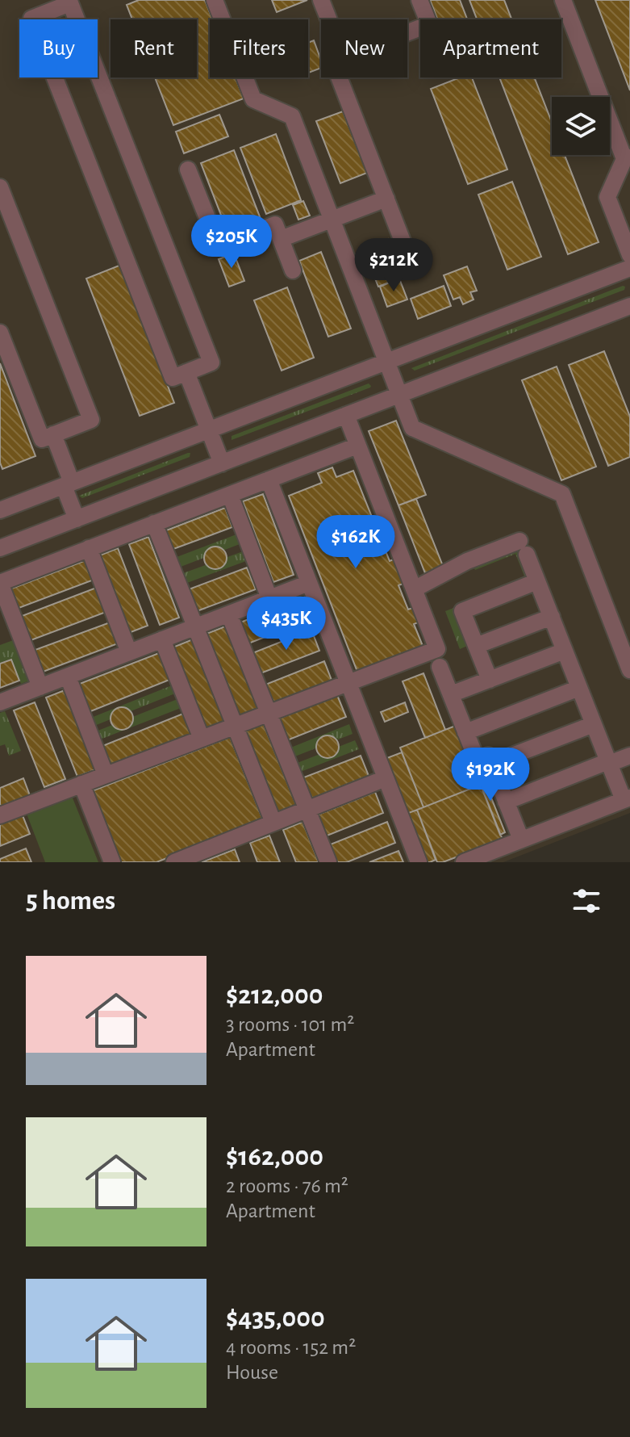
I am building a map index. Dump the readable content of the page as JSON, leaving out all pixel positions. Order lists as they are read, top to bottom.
{
  "page": {
    "chip": [
      "Buy",
      "Rent",
      "Filters",
      "New",
      "Apartment"
    ],
    "price": [
      "$205K",
      "$212K",
      "$162K",
      "$435K",
      "$192K"
    ],
    "heading": "5 homes",
    "list": [
      {
        "name": "$212,000",
        "note": "3 rooms · 101 m² · Apartment"
      },
      {
        "name": "$162,000",
        "note": "2 rooms · 76 m² · Apartment"
      },
      {
        "name": "$435,000",
        "note": "4 rooms · 152 m² · House"
      }
    ]
  }
}
